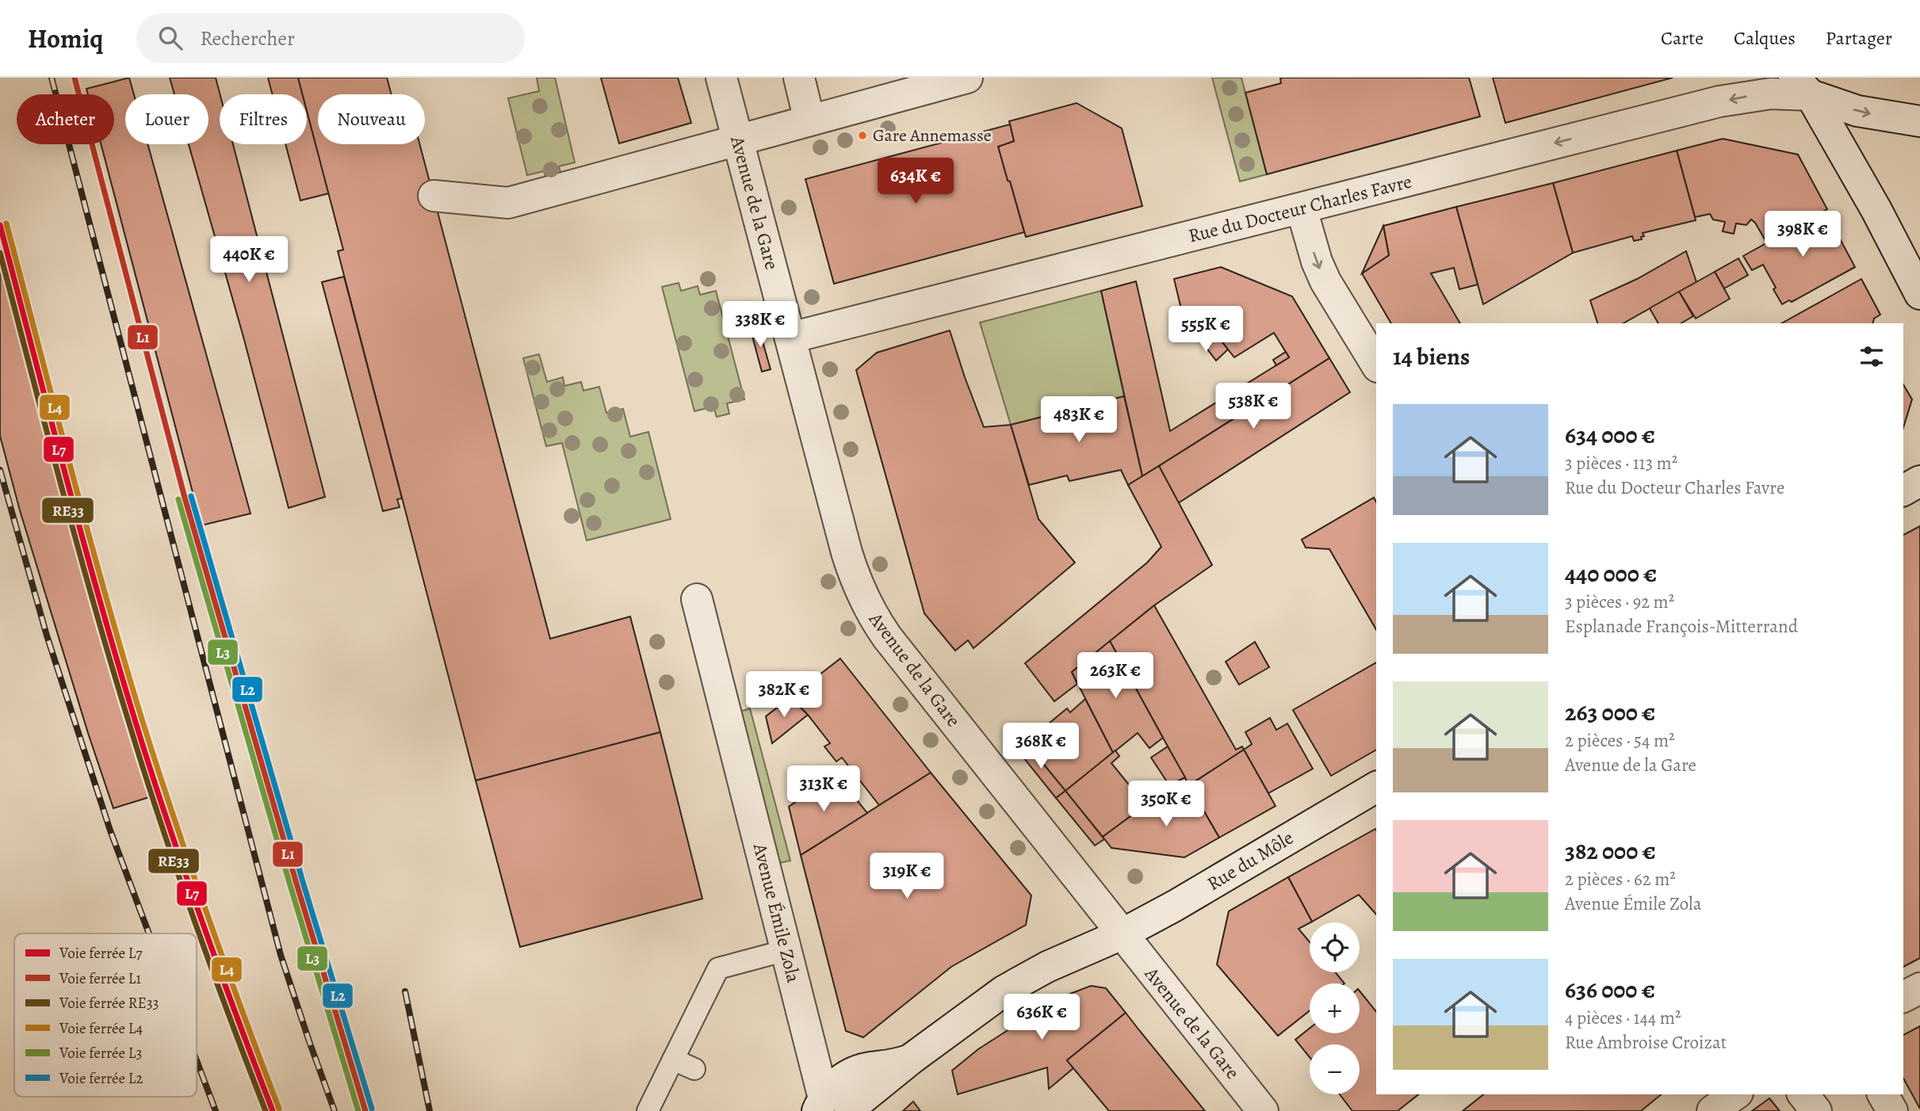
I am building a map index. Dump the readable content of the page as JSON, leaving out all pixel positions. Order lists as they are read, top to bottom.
{
  "streets": {
    "street": [
      "Avenue de la Gare",
      "Rue du Docteur Charles Favre",
      "Rue du Môle",
      "Avenue Émile Zola"
    ]
  },
  "crossings": [
    ["Avenue de la Gare", "Rue du Docteur Charles Favre"],
    ["Avenue de la Gare", "Rue du Môle"],
    ["Rue du Môle", "Avenue Émile Zola"]
  ],
  "places": ["Gare Annemasse"],
  "lines": [
    "rail line L1",
    "rail line L4",
    "rail line L7",
    "rail line RE33",
    "rail line L2",
    "rail line L3"
  ],
  "legend": [
    "Voie ferrée L7",
    "Voie ferrée L1",
    "Voie ferrée RE33",
    "Voie ferrée L4",
    "Voie ferrée L3",
    "Voie ferrée L2"
  ],
  "page": {
    "header": "Homiq",
    "search": "Rechercher",
    "nav": ["Carte", "Calques", "Partager"],
    "chip": [
      "Acheter",
      "Louer",
      "Filtres",
      "Nouveau"
    ],
    "price": [
      "634K €",
      "398K €",
      "440K €",
      "338K €",
      "555K €",
      "538K €",
      "483K €",
      "263K €",
      "382K €",
      "368K €",
      "313K €",
      "350K €",
      "319K €",
      "636K €"
    ],
    "heading": "14 biens",
    "list": [
      {
        "name": "634 000 €",
        "note": "3 pièces · 113 m² · Rue du Docteur Charles Favre"
      },
      {
        "name": "440 000 €",
        "note": "3 pièces · 92 m² · Esplanade François-Mitterrand"
      },
      {
        "name": "263 000 €",
        "note": "2 pièces · 54 m² · Avenue de la Gare"
      },
      {
        "name": "382 000 €",
        "note": "2 pièces · 62 m² · Avenue Émile Zola"
      },
      {
        "name": "636 000 €",
        "note": "4 pièces · 144 m² · Rue Ambroise Croizat"
      }
    ],
    "map_buttons": ["+", "−"]
  }
}
